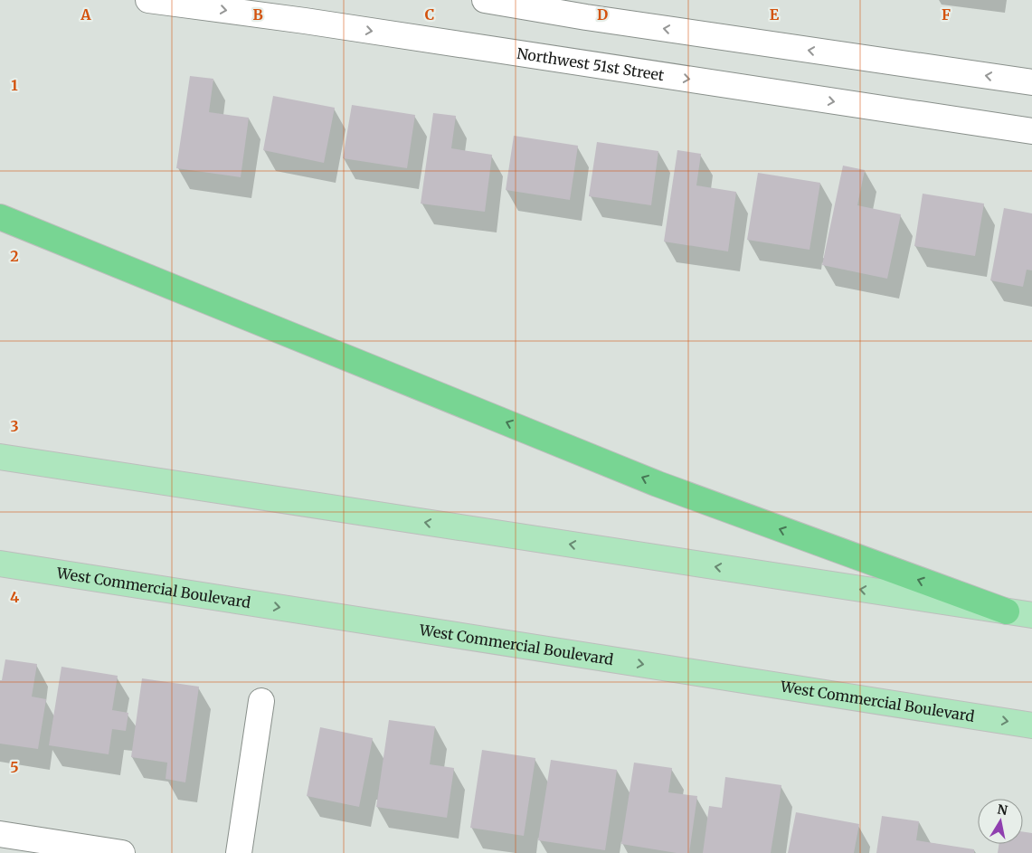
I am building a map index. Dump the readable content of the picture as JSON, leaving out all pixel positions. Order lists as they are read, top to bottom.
{
  "streets": {
    "main road": ["West Commercial Boulevard"],
    "street": ["Northwest 51st Street"]
  },
  "north": "top",
  "grid": {
    "columns": [
      "A",
      "B",
      "C",
      "D",
      "E",
      "F"
    ],
    "rows": [
      "1",
      "2",
      "3",
      "4",
      "5"
    ]
  }
}
